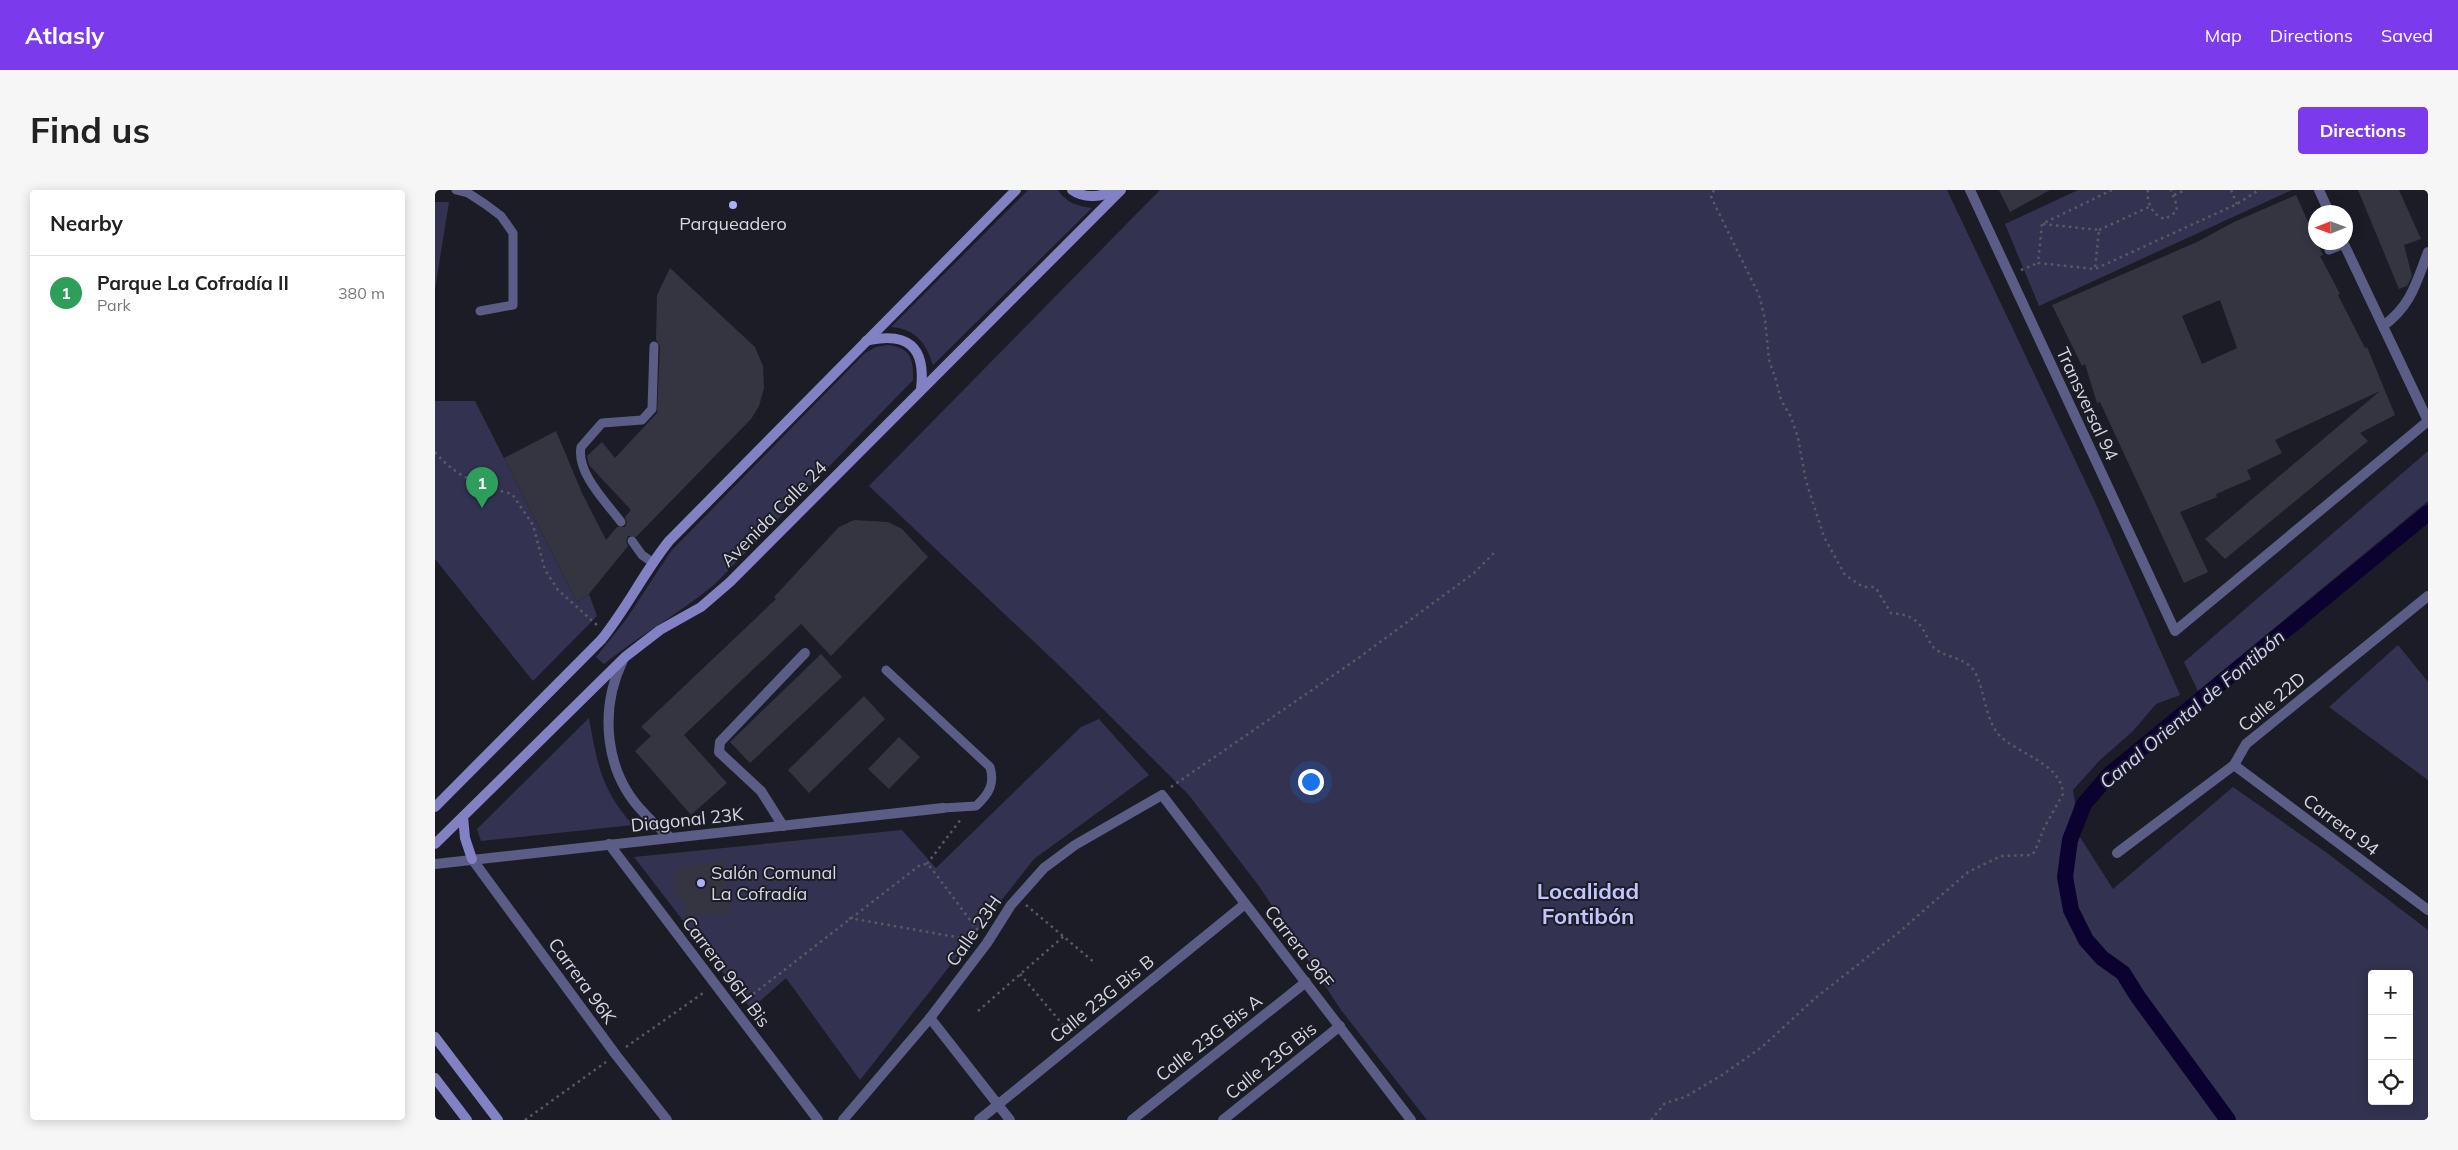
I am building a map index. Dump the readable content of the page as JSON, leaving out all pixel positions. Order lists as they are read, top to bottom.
{
  "streets": {
    "main road": ["Avenida Calle 24"],
    "street": [
      "Transversal 94",
      "Calle 22D",
      "Diagonal 23K",
      "Carrera 94",
      "Calle 23H",
      "Carrera 96F",
      "Carrera 96H Bis",
      "Carrera 96K",
      "Calle 23G Bis B",
      "Calle 23G Bis A",
      "Calle 23G Bis"
    ]
  },
  "crossings": [
    ["Calle 22D", "Carrera 94"],
    ["Diagonal 23K", "Carrera 96H Bis"],
    ["Diagonal 23K", "Carrera 96K"],
    ["Calle 23H", "Carrera 96F"],
    ["Carrera 96F", "Calle 23G Bis B"],
    ["Carrera 96F", "Calle 23G Bis A"],
    ["Carrera 96F", "Calle 23G Bis"]
  ],
  "districts": ["Localidad Fontibón"],
  "water": ["Canal Oriental de Fontibón"],
  "places": ["Parqueadero", "Salón Comunal La Cofradía"],
  "north": "left",
  "page": {
    "header": "Atlasly",
    "nav": ["Map", "Directions", "Saved"],
    "buttons": "Directions",
    "title": "Find us",
    "heading": "Nearby",
    "list": [
      {
        "mark": "1",
        "name": "Parque La Cofradía II",
        "note": "Park",
        "value": "380 m"
      }
    ],
    "pins": "1",
    "map_buttons": ["+", "−"]
  }
}
